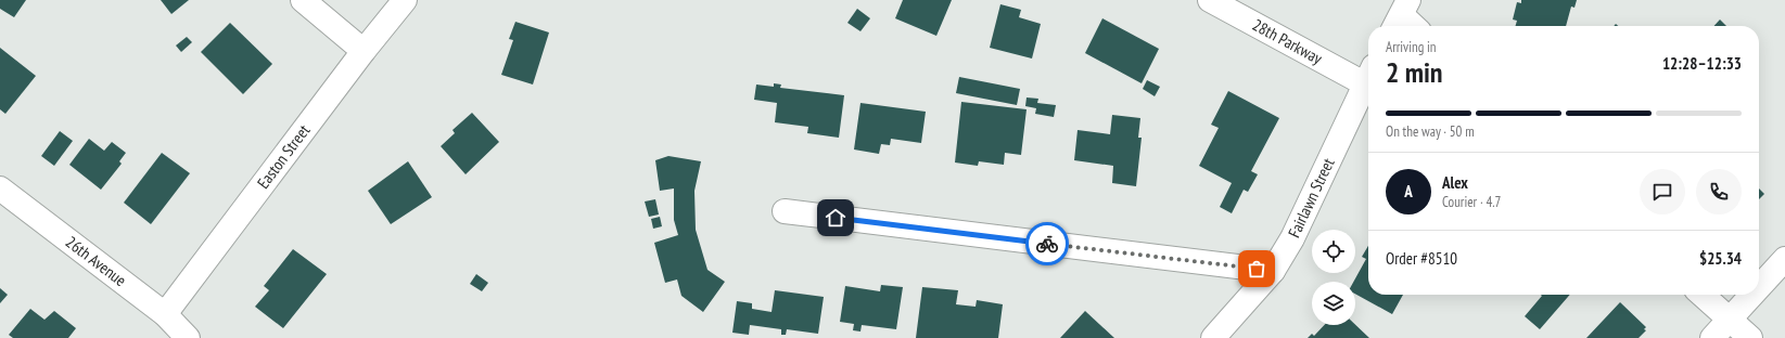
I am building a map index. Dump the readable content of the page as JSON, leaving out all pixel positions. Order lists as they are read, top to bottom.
{
  "streets": {
    "street": [
      "28th Parkway",
      "Easton Street",
      "Fairlawn Street",
      "26th Avenue"
    ]
  },
  "crossings": [
    ["Easton Street", "26th Avenue"]
  ],
  "page": {
    "heading": ["2 min", "Arriving in", "12:28–12:33"],
    "panel": [
      "Alex",
      "Courier · 4.7",
      "Order #8510",
      "$25.34"
    ],
    "bar": "On the way · 50 m",
    "round": "A"
  }
}
